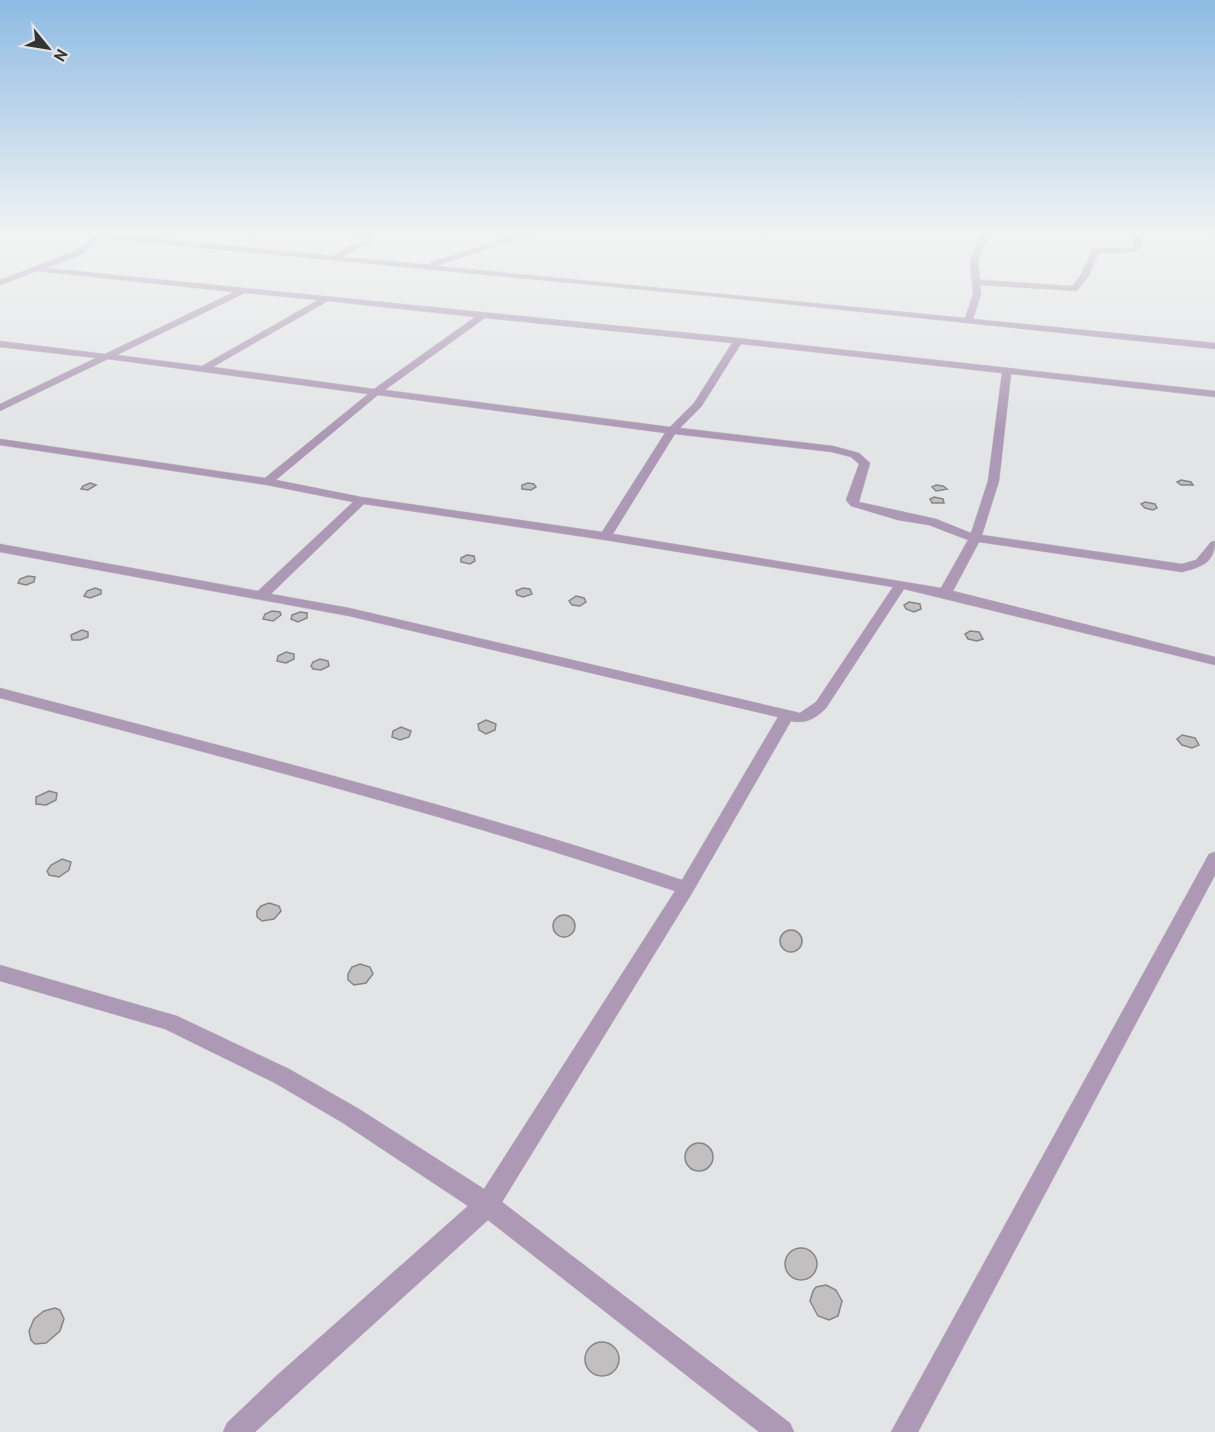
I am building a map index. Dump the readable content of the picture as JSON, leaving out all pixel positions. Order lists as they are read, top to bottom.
{
  "north": "bottom right"
}
